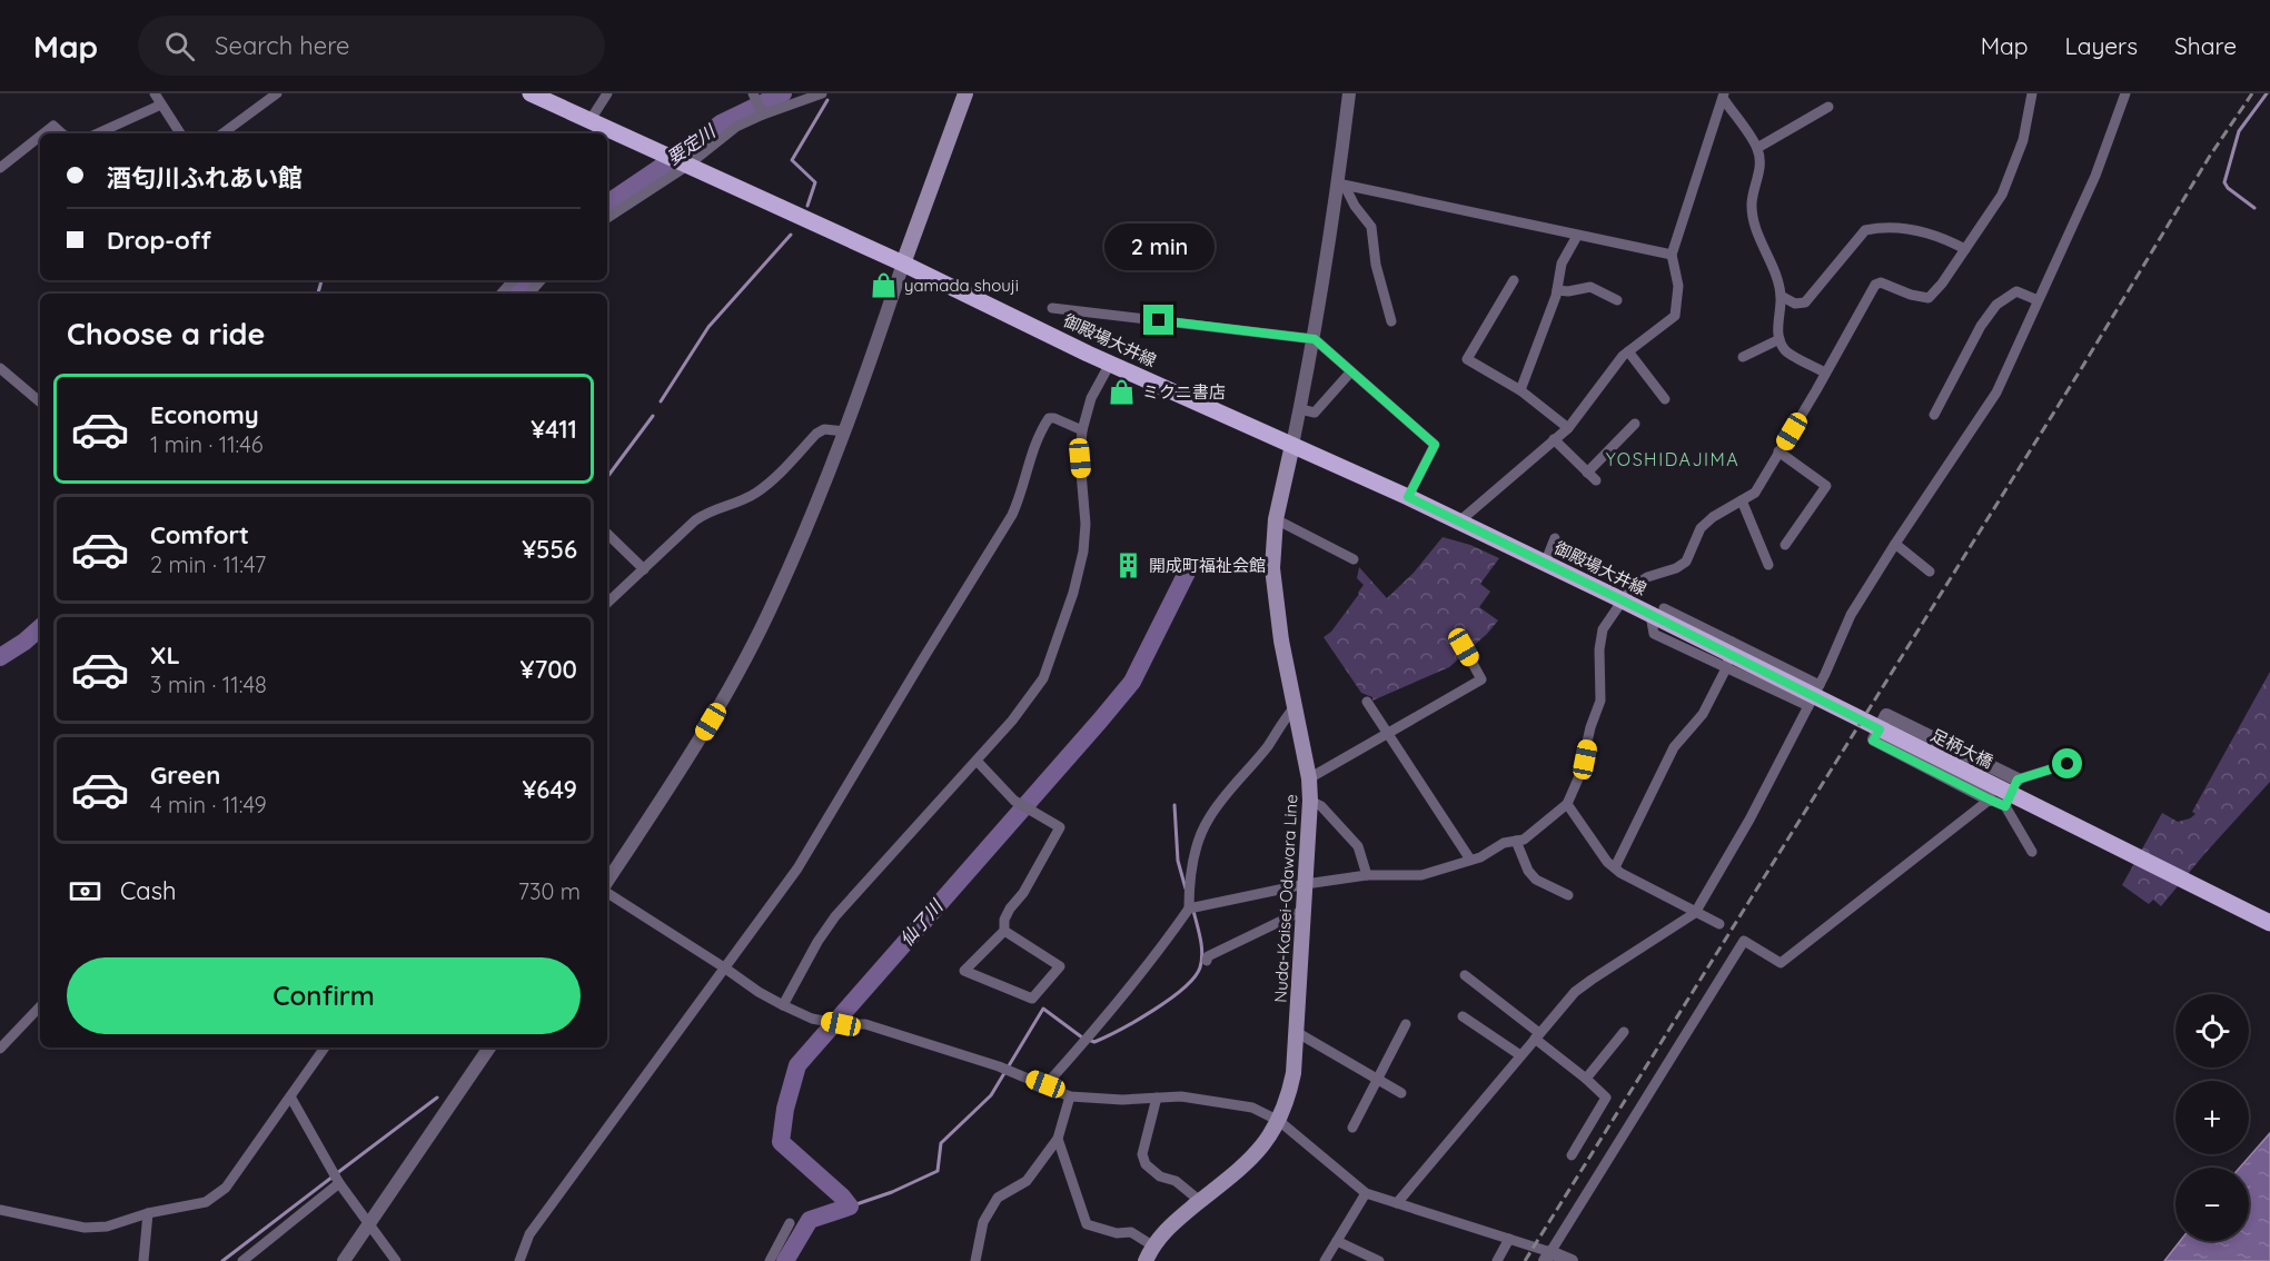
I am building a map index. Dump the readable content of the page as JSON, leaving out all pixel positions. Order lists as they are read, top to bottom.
{
  "streets": {
    "main road": ["御殿場大井線", "足柄大橋", "Nuda-Kaisei-Odawara Line"]
  },
  "crossings": [
    ["御殿場大井線", "足柄大橋"],
    ["御殿場大井線", "Nuda-Kaisei-Odawara Line"]
  ],
  "districts": ["YOSHIDAJIMA"],
  "water": ["要定川", "仙了川"],
  "places": {
    "shop": ["yamada shouji", "ミクニ書店"],
    "building": ["開成町福祉会館"]
  },
  "page": {
    "header": "Map",
    "search": "Search here",
    "nav": ["Map", "Layers", "Share"],
    "banner": ["酒匂川ふれあい館", "Drop-off"],
    "bubble": "2 min",
    "heading": "Choose a ride",
    "list": [
      {
        "name": "Economy",
        "note": "1 min · 11:46",
        "value": "¥411"
      },
      {
        "name": "Comfort",
        "note": "2 min · 11:47",
        "value": "¥556"
      },
      {
        "name": "XL",
        "note": "3 min · 11:48",
        "value": "¥700"
      },
      {
        "name": "Green",
        "note": "4 min · 11:49",
        "value": "¥649"
      }
    ],
    "pay": ["Cash", "730 m"],
    "buttons": "Confirm",
    "map_buttons": ["+", "−"]
  }
}
